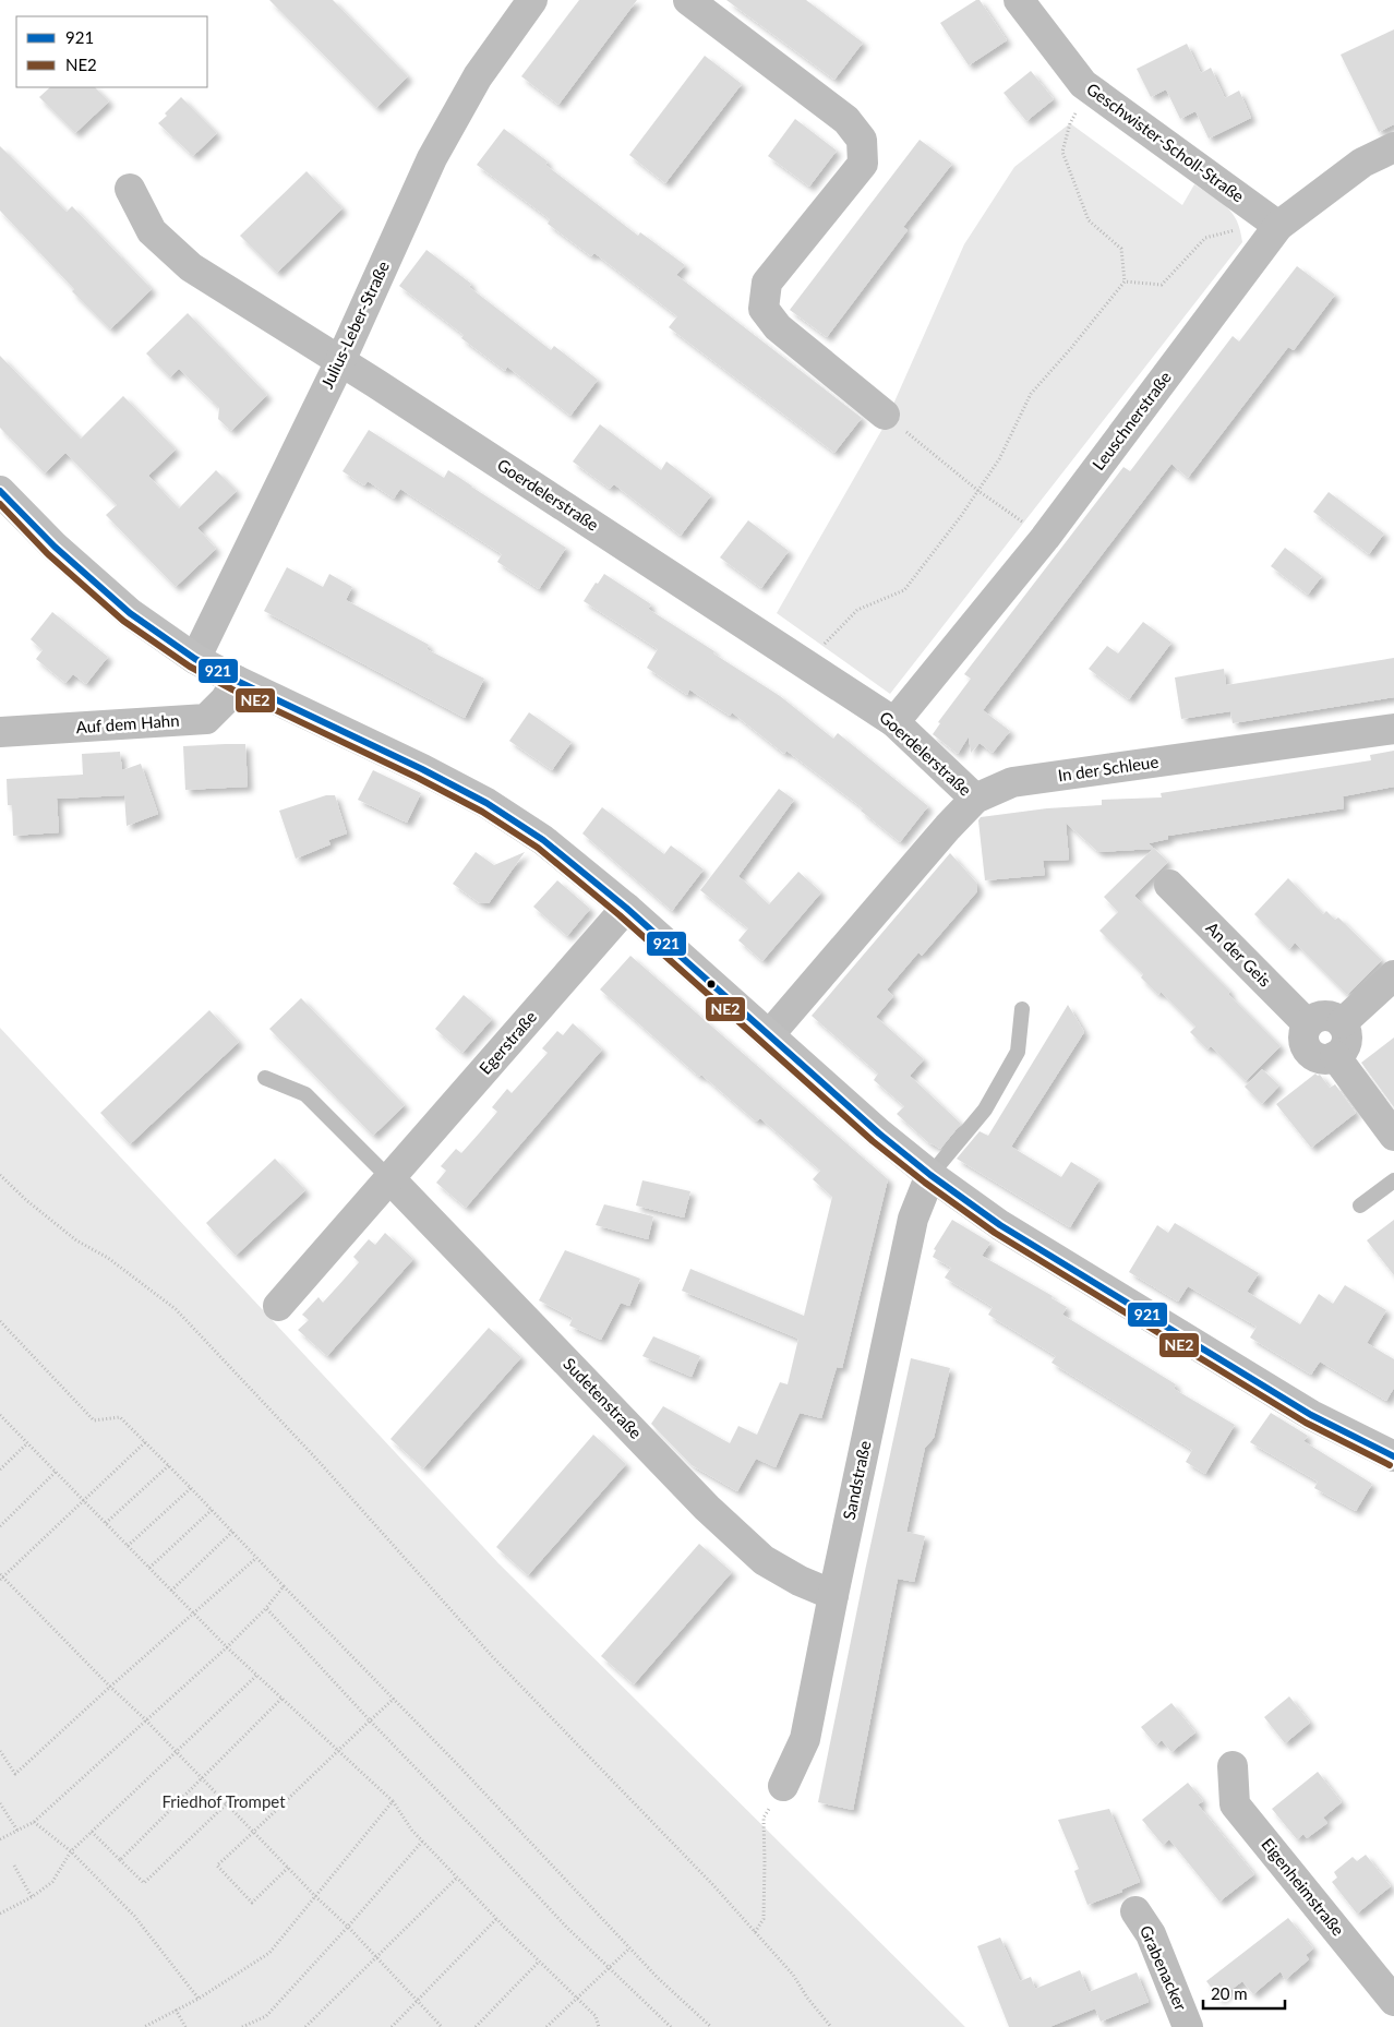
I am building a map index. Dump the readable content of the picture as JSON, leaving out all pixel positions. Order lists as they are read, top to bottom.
{
  "streets": {
    "street": [
      "Geschwister-Scholl-Straße",
      "Julius-Leber-Straße",
      "Leuschnerstraße",
      "Goerdelerstraße",
      "Auf dem Hahn",
      "In der Schleue",
      "An der Geis",
      "Egerstraße",
      "Sudetenstraße",
      "Sandstraße",
      "Eigenheimstraße",
      "Grabenacker"
    ]
  },
  "crossings": [
    ["Geschwister-Scholl-Straße", "Leuschnerstraße"],
    ["Julius-Leber-Straße", "Goerdelerstraße"],
    ["Leuschnerstraße", "Goerdelerstraße"],
    ["Goerdelerstraße", "In der Schleue"],
    ["Egerstraße", "Sudetenstraße"],
    ["Sudetenstraße", "Sandstraße"]
  ],
  "parks": ["Friedhof Trompet"],
  "lines": ["transit line 921", "transit line NE2"],
  "legend": ["921", "NE2"],
  "scale_bar": "20 m"
}
